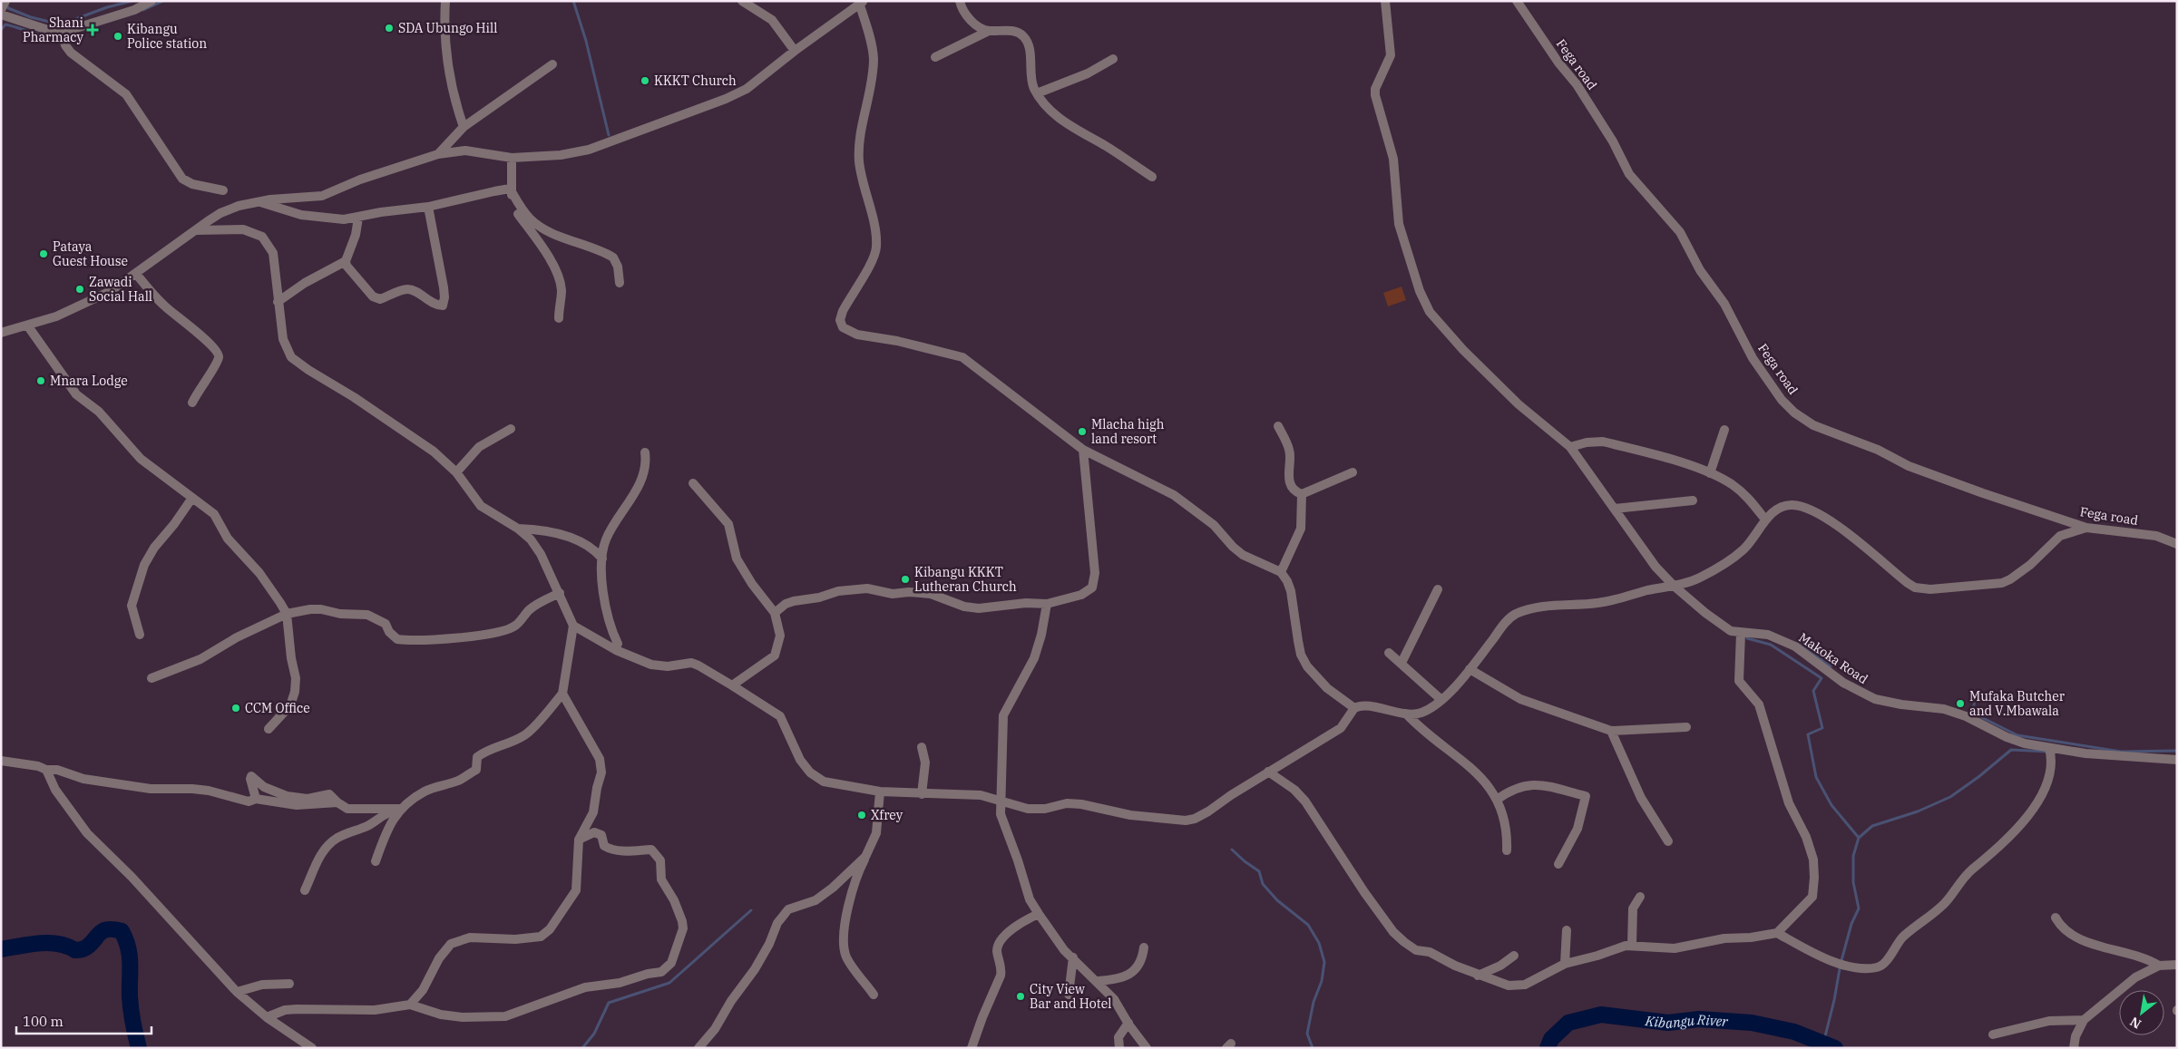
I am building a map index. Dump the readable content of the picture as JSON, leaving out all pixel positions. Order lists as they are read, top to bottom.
{
  "streets": {
    "street": ["Fega road", "Makoka Road"]
  },
  "water": ["Kibangu River"],
  "places": {
    "other": [
      "SDA Ubungo Hill",
      "Kibangu Police station",
      "KKKT Church",
      "Pataya Guest House",
      "Zawadi Social Hall",
      "Mnara Lodge",
      "Mlacha high land resort",
      "Kibangu KKKT Lutheran Church",
      "Mufaka Butcher and V.Mbawala",
      "CCM Office",
      "Xfrey",
      "City View Bar and Hotel"
    ],
    "health": ["Shani Pharmacy"]
  },
  "scale_bar": "100 m",
  "north": "bottom left"
}
